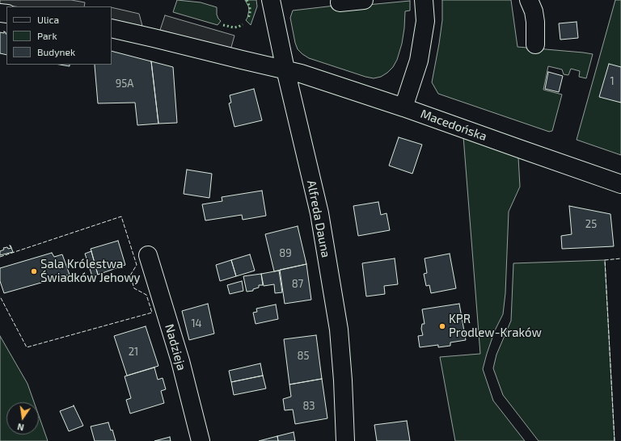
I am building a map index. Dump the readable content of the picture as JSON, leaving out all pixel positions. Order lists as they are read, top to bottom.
{
  "streets": {
    "street": ["Macedońska", "Alfreda Dauna", "Nadzieja"]
  },
  "crossings": [
    ["Macedońska", "Alfreda Dauna"]
  ],
  "places": ["Sala Królestwa Świadków Jehowy", "KPR Prodlew-Kraków"],
  "house_numbers": [
    "1",
    "95A",
    "25",
    "89",
    "87",
    "14",
    "21",
    "85",
    "83"
  ],
  "legend": ["Ulica", "Park", "Budynek"],
  "north": "bottom"
}
